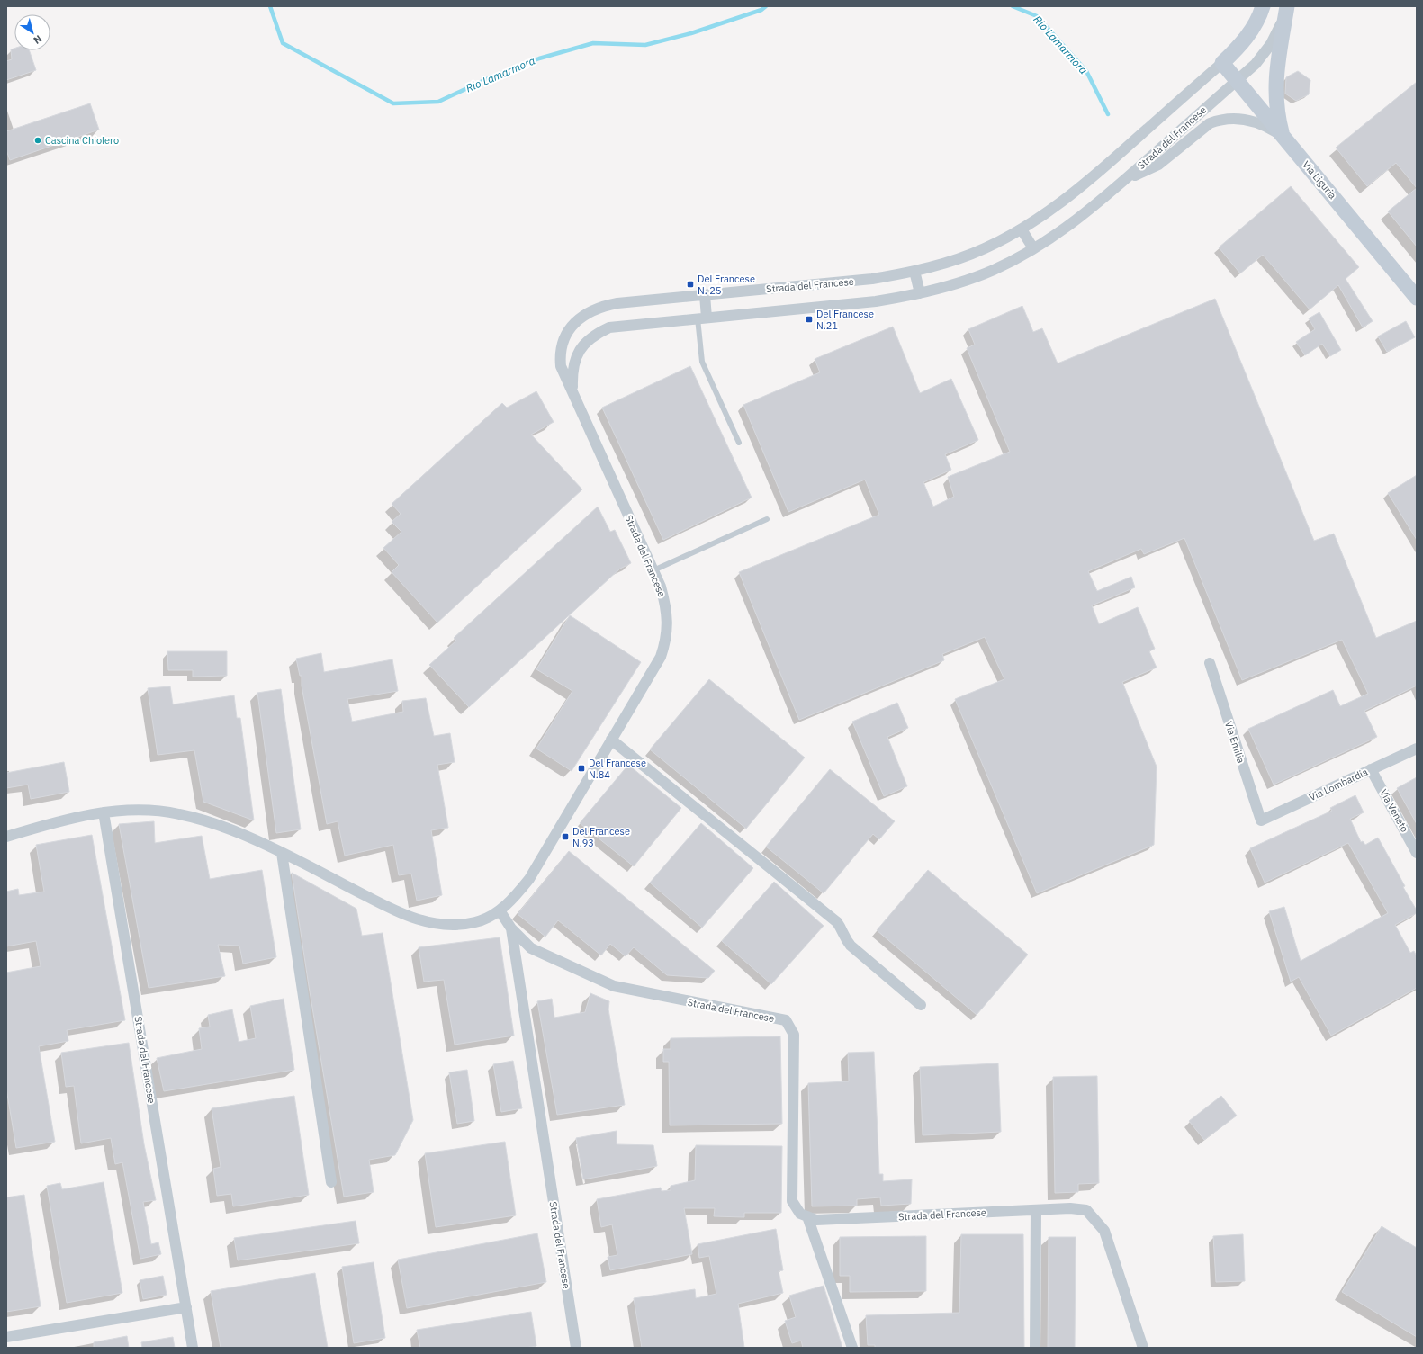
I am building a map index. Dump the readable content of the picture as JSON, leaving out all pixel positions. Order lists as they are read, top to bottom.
{
  "streets": {
    "street": [
      "Strada del Francese",
      "Via Liguria",
      "Via Emilia",
      "Via Lombardia",
      "Via Veneto"
    ]
  },
  "crossings": [
    ["Strada del Francese", "Via Liguria"],
    ["Via Emilia", "Via Lombardia"],
    ["Via Lombardia", "Via Veneto"]
  ],
  "water": ["Rio Lamarmora"],
  "places": {
    "other": ["Cascina Chiolero"],
    "transit": [
      "Del Francese N. 25",
      "Del Francese N.21",
      "Del Francese N.84",
      "Del Francese N.93"
    ]
  },
  "north": "bottom right"
}
